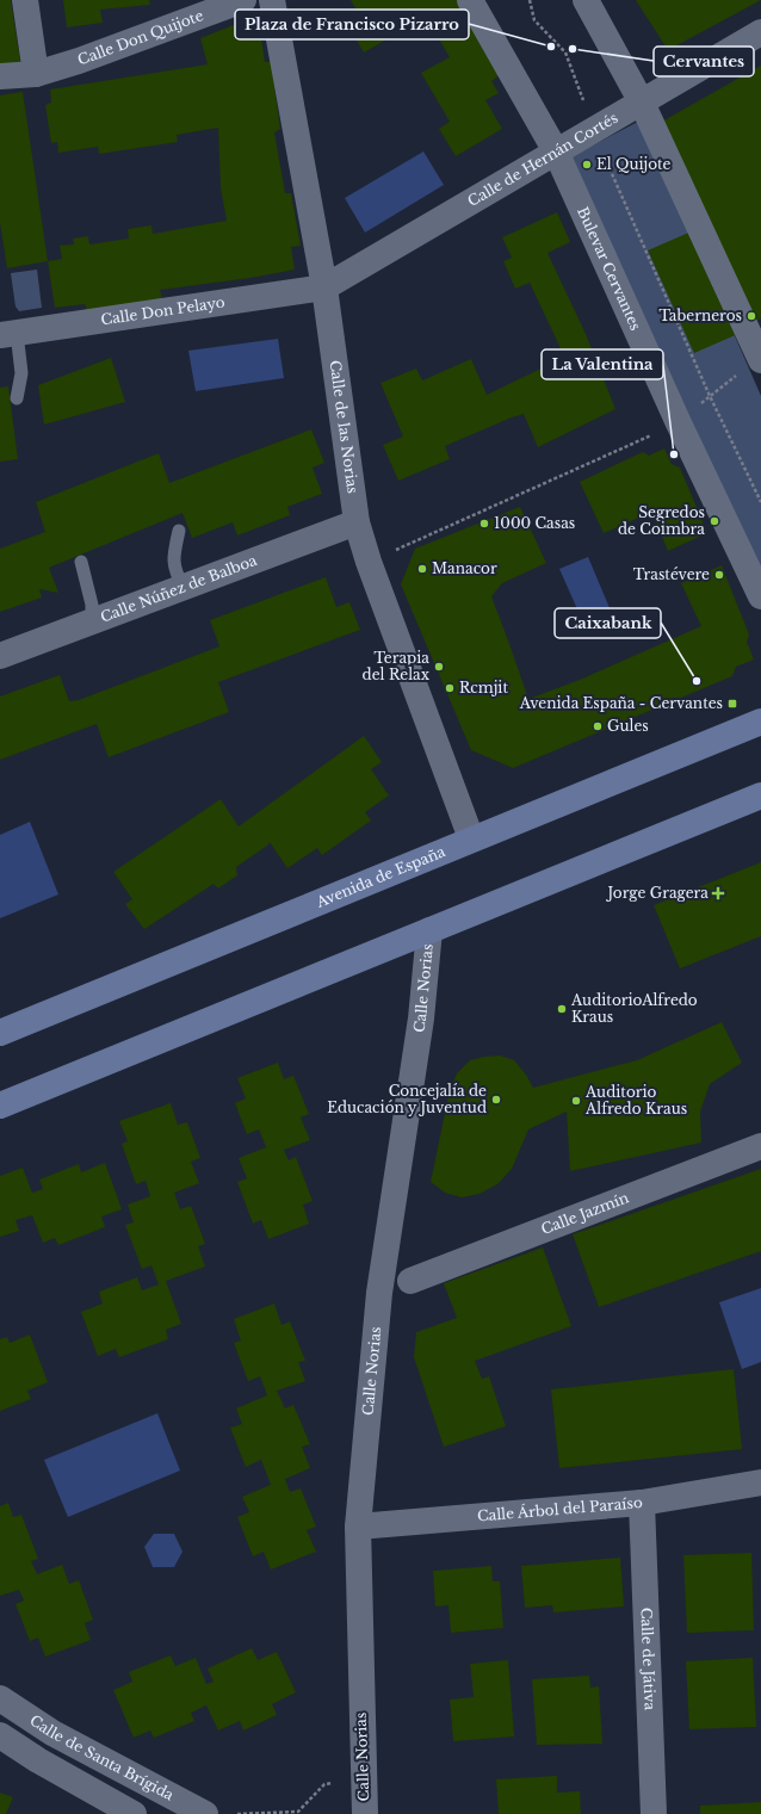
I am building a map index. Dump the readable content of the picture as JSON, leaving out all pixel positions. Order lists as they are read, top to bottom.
{
  "streets": {
    "street": [
      "Calle Don Quijote",
      "Calle de Hernán Cortés",
      "Bulevar Cervantes",
      "Calle Don Pelayo",
      "Calle de las Norias",
      "Calle Núñez de Balboa",
      "Avenida de España",
      "Calle Norias",
      "Calle Jazmín",
      "Calle Árbol del Paraíso",
      "Calle de Játiva",
      "Calle de Santa Brígida"
    ]
  },
  "crossings": [
    ["Calle de Hernán Cortés", "Bulevar Cervantes"],
    ["Calle de Hernán Cortés", "Calle Don Pelayo"],
    ["Calle de Hernán Cortés", "Calle de las Norias"],
    ["Calle Don Pelayo", "Calle de las Norias"],
    ["Calle de las Norias", "Calle Núñez de Balboa"],
    ["Calle de las Norias", "Avenida de España"],
    ["Calle Norias", "Calle Árbol del Paraíso"],
    ["Calle Árbol del Paraíso", "Calle de Játiva"]
  ],
  "places": {
    "other": [
      "Plaza de Francisco Pizarro",
      "Cervantes",
      "El Quijote",
      "Taberneros",
      "La Valentina",
      "Segredos de Coimbra",
      "1000 Casas",
      "Manacor",
      "Trastévere",
      "Terapia del Relax",
      "Caixabank",
      "Rcmjit",
      "Gules",
      "AuditorioAlfredo Kraus",
      "Concejalía de Educación y Juventud",
      "Auditorio Alfredo Kraus"
    ],
    "transit": ["Avenida España - Cervantes"],
    "health": ["Jorge Gragera"]
  }
}
